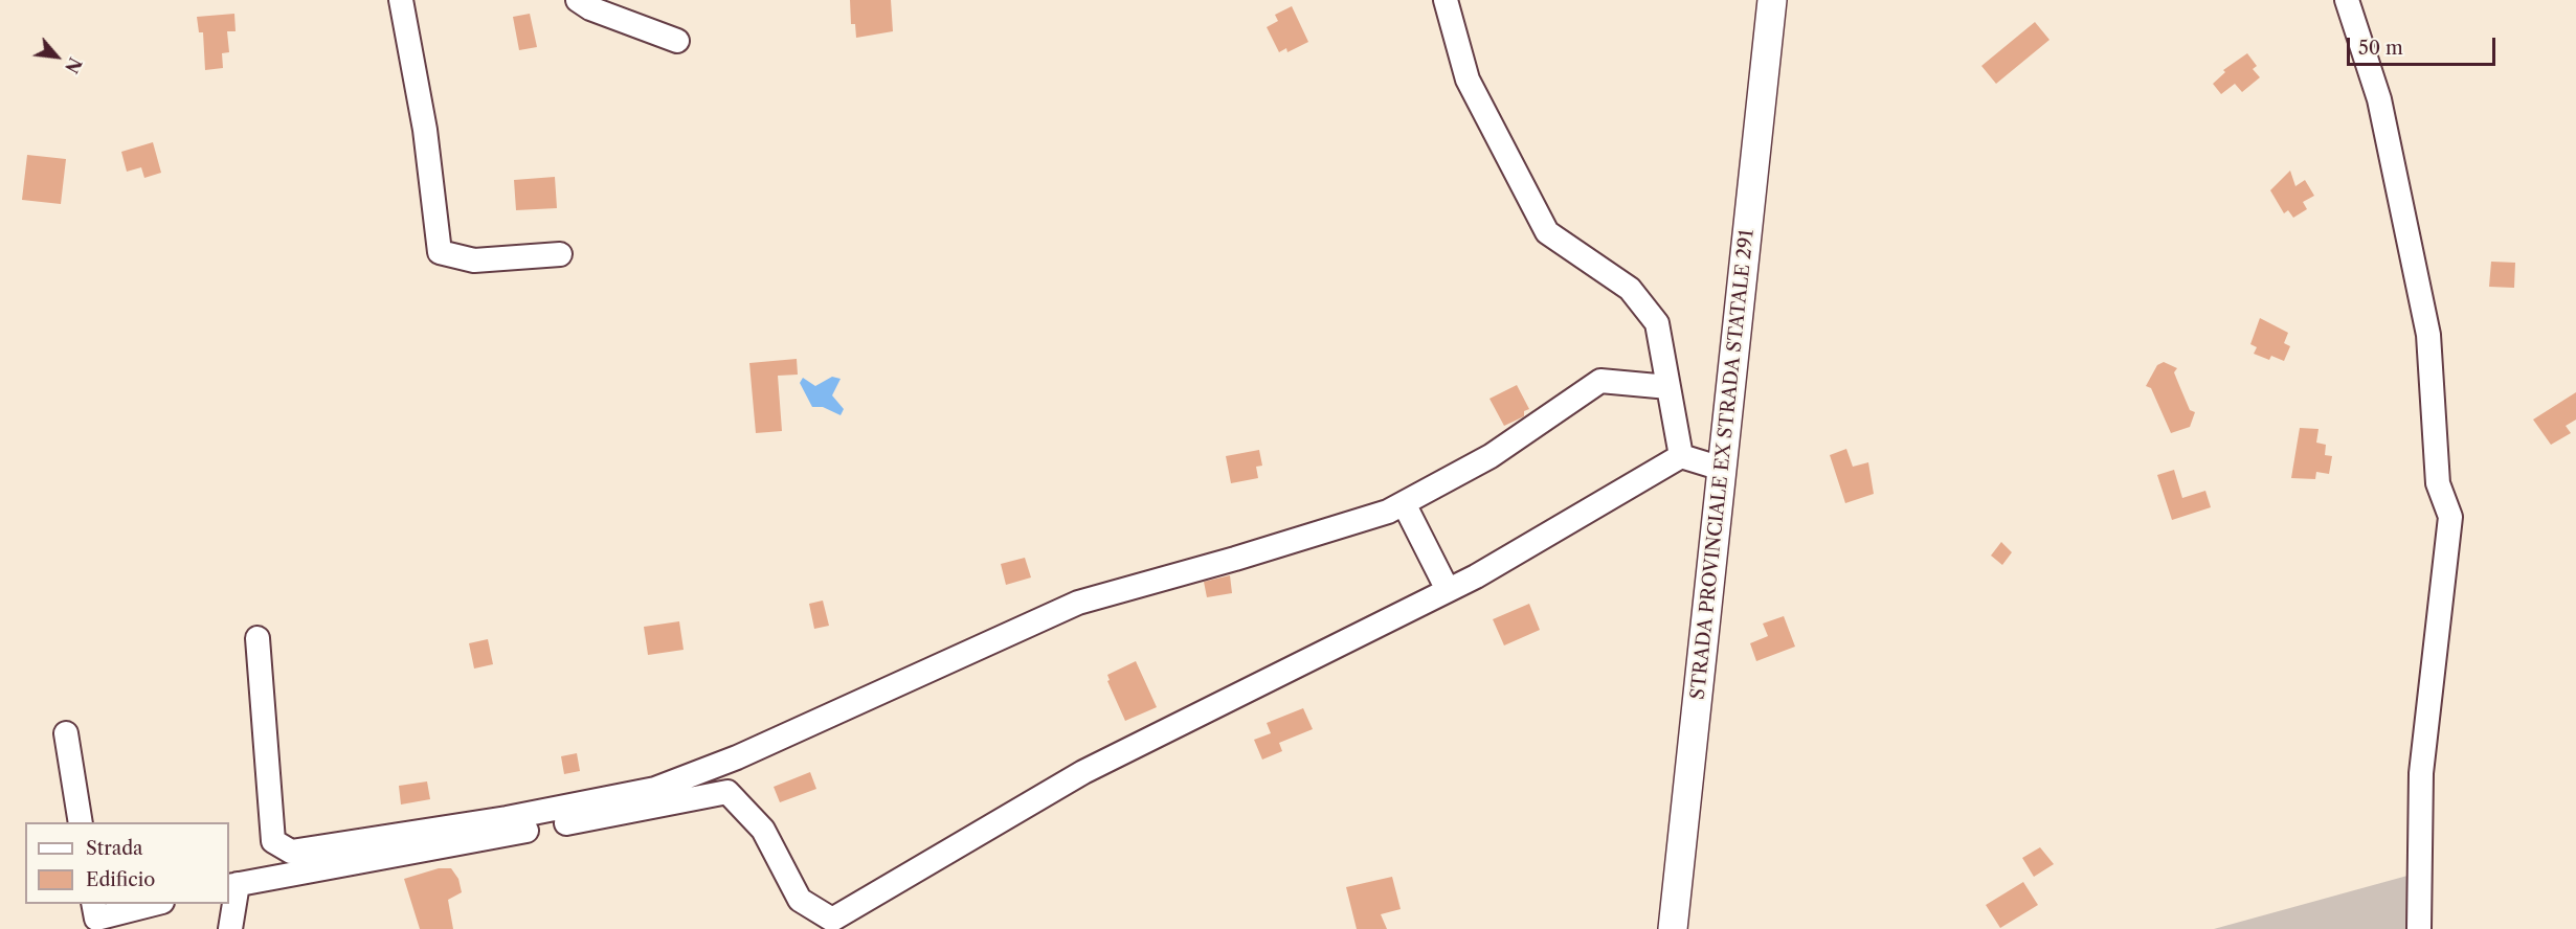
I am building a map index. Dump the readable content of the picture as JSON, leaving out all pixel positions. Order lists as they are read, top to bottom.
{
  "streets": {
    "street": ["STRADA PROVINCIALE EX STRADA STATALE 291"]
  },
  "legend": ["Strada", "Edificio"],
  "scale_bar": "50 m",
  "north": "bottom right"
}
